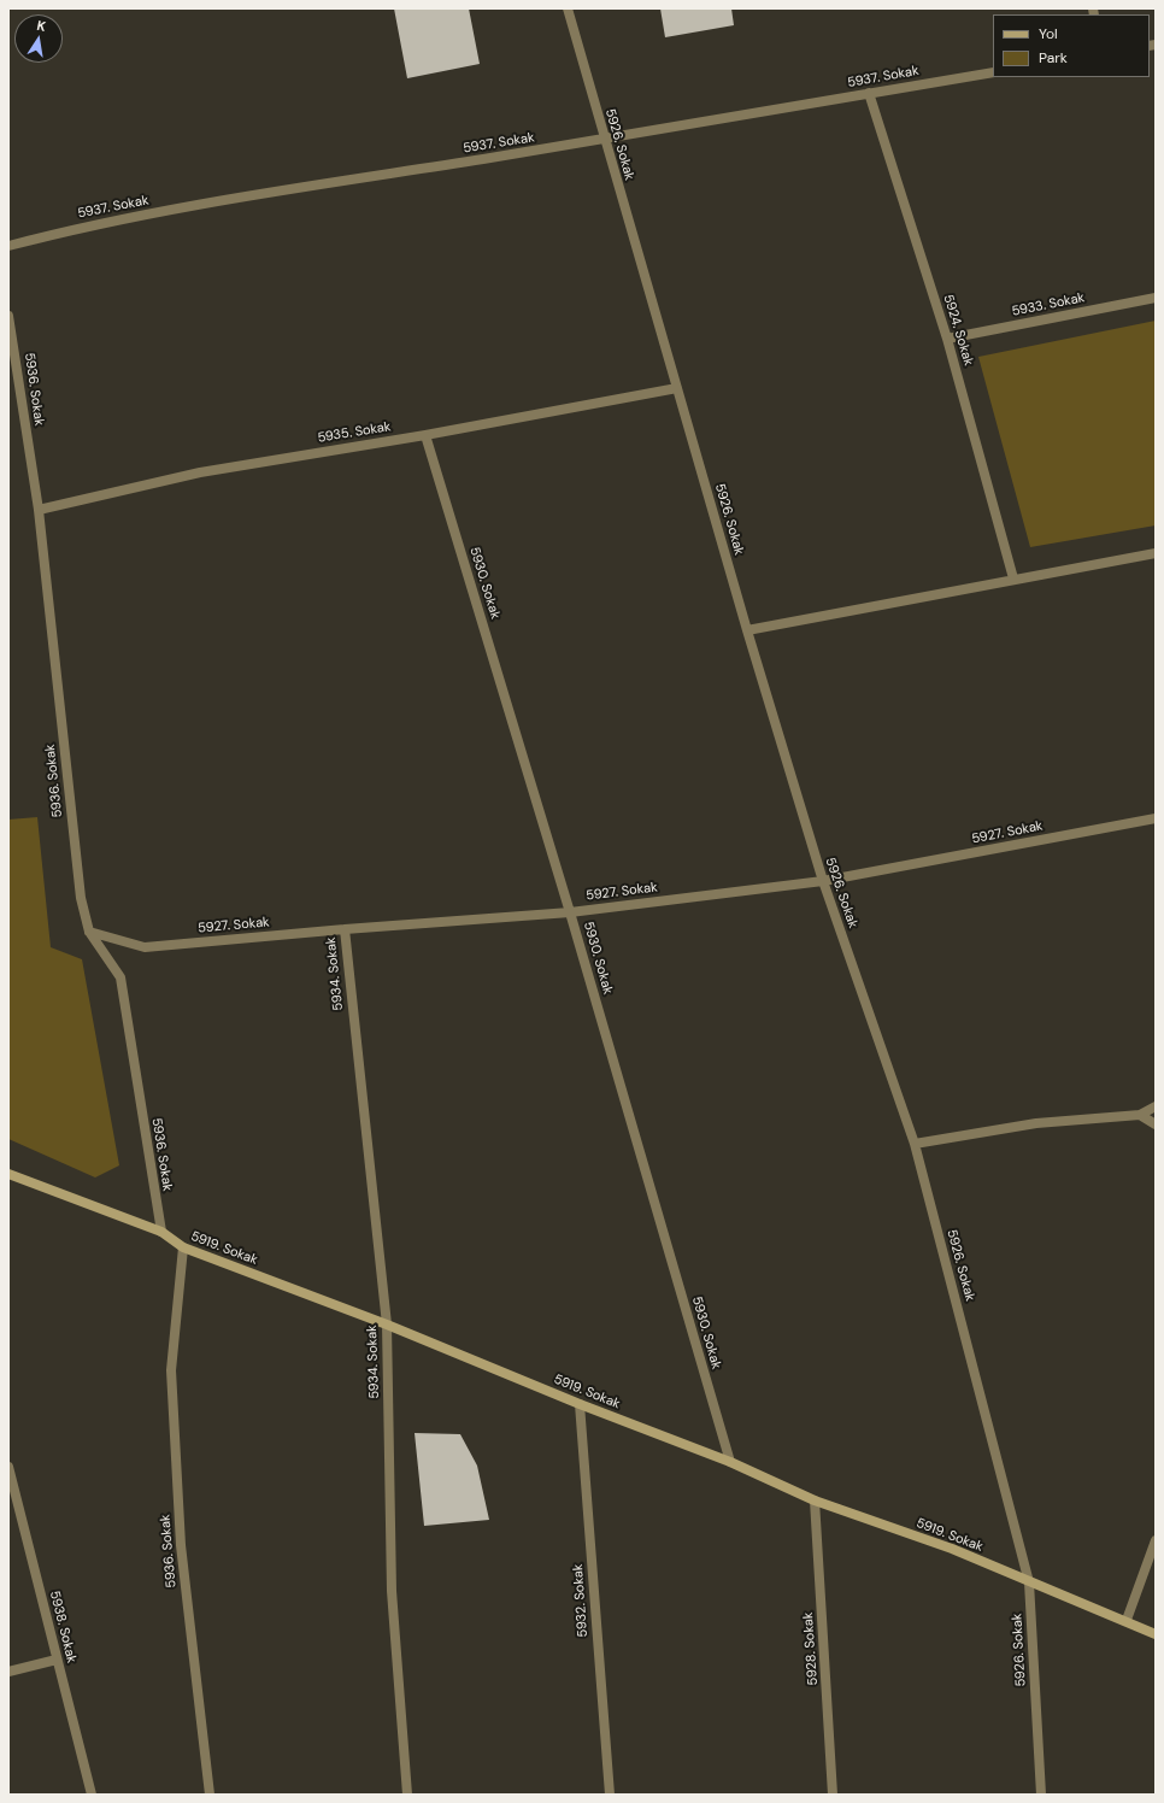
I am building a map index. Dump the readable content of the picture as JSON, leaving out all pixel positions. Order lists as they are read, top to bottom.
{
  "streets": {
    "street": [
      "5937. Sokak",
      "5926. Sokak",
      "5933. Sokak",
      "5924. Sokak",
      "5936. Sokak",
      "5935. Sokak",
      "5930. Sokak",
      "5927. Sokak",
      "5934. Sokak",
      "5919. Sokak",
      "5932. Sokak",
      "5938. Sokak",
      "5928. Sokak"
    ]
  },
  "crossings": [
    ["5937. Sokak", "5926. Sokak"],
    ["5937. Sokak", "5924. Sokak"],
    ["5926. Sokak", "5935. Sokak"],
    ["5926. Sokak", "5927. Sokak"],
    ["5926. Sokak", "5919. Sokak"],
    ["5933. Sokak", "5924. Sokak"],
    ["5936. Sokak", "5935. Sokak"],
    ["5936. Sokak", "5927. Sokak"],
    ["5936. Sokak", "5919. Sokak"],
    ["5935. Sokak", "5930. Sokak"],
    ["5930. Sokak", "5927. Sokak"],
    ["5930. Sokak", "5919. Sokak"],
    ["5927. Sokak", "5934. Sokak"],
    ["5934. Sokak", "5919. Sokak"],
    ["5919. Sokak", "5932. Sokak"],
    ["5919. Sokak", "5928. Sokak"]
  ],
  "legend": ["Yol", "Park"],
  "north": "top"
}
